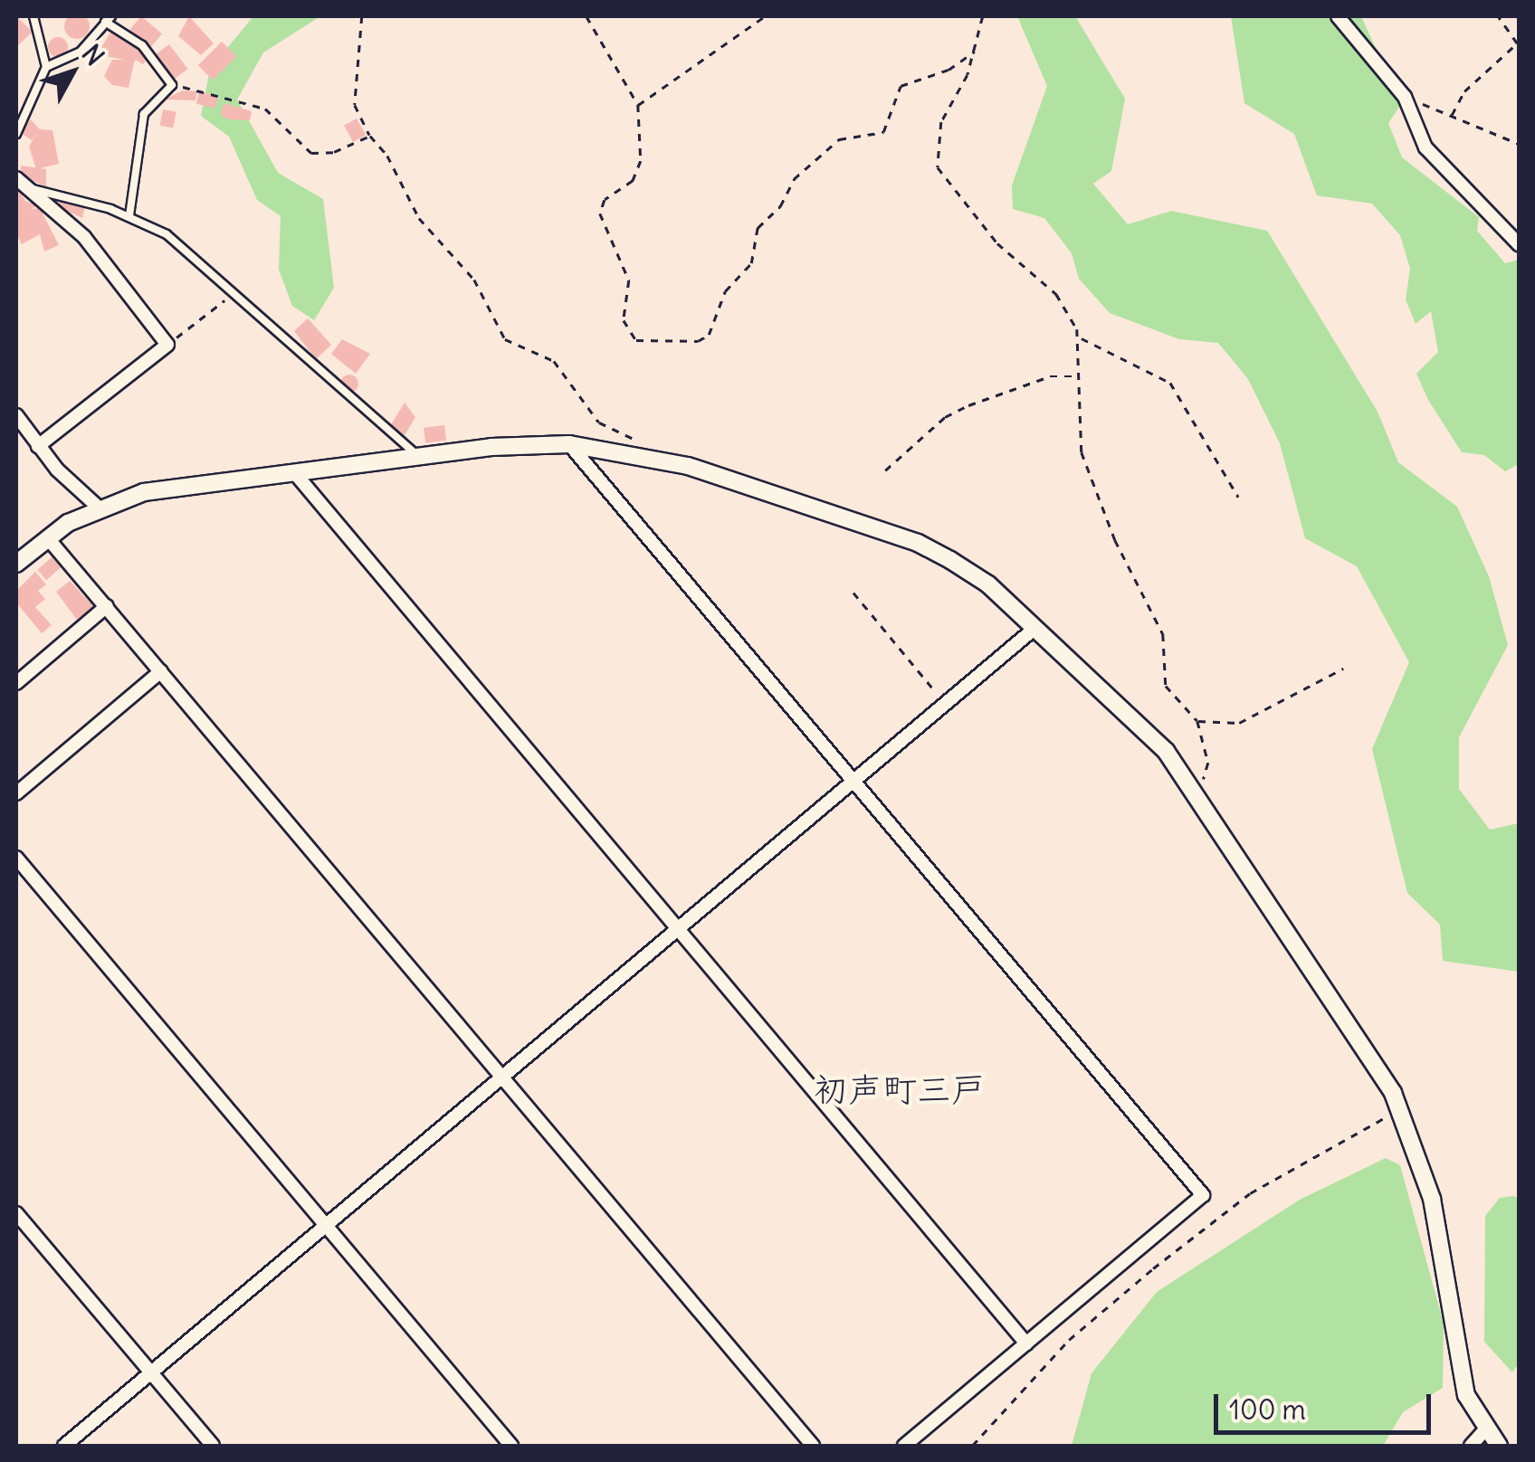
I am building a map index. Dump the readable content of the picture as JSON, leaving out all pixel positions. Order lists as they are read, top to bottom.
{
  "districts": ["初声町三戸"],
  "scale_bar": "100 m",
  "north": "top right"
}
